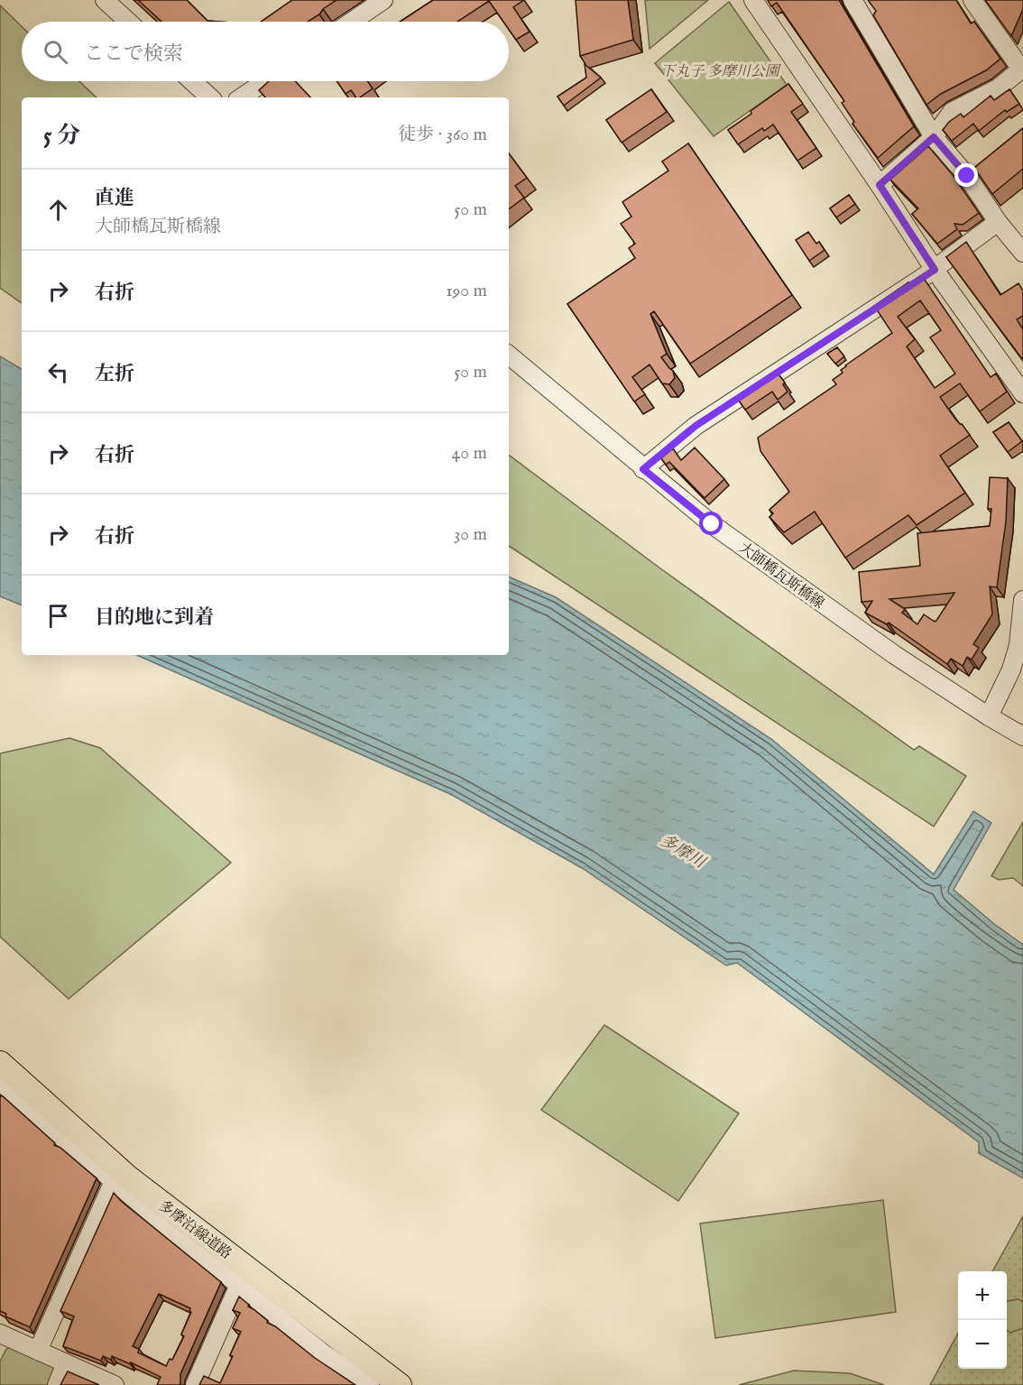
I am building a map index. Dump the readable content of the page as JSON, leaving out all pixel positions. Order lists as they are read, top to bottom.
{
  "streets": {
    "main road": ["多摩沿線道路"],
    "street": ["大師橋瓦斯橋線"]
  },
  "water": ["多摩川"],
  "parks": ["下丸子 多摩川公園"],
  "page": {
    "search": "ここで検索",
    "heading": ["5 分", "徒歩 · 360 m"],
    "list": [
      ["直進", "大師橋瓦斯橋線", "50 m"],
      ["右折", "190 m"],
      ["左折", "50 m"],
      ["右折", "40 m"],
      ["右折", "30 m"],
      "目的地に到着"
    ],
    "map_buttons": ["+", "−"]
  }
}
